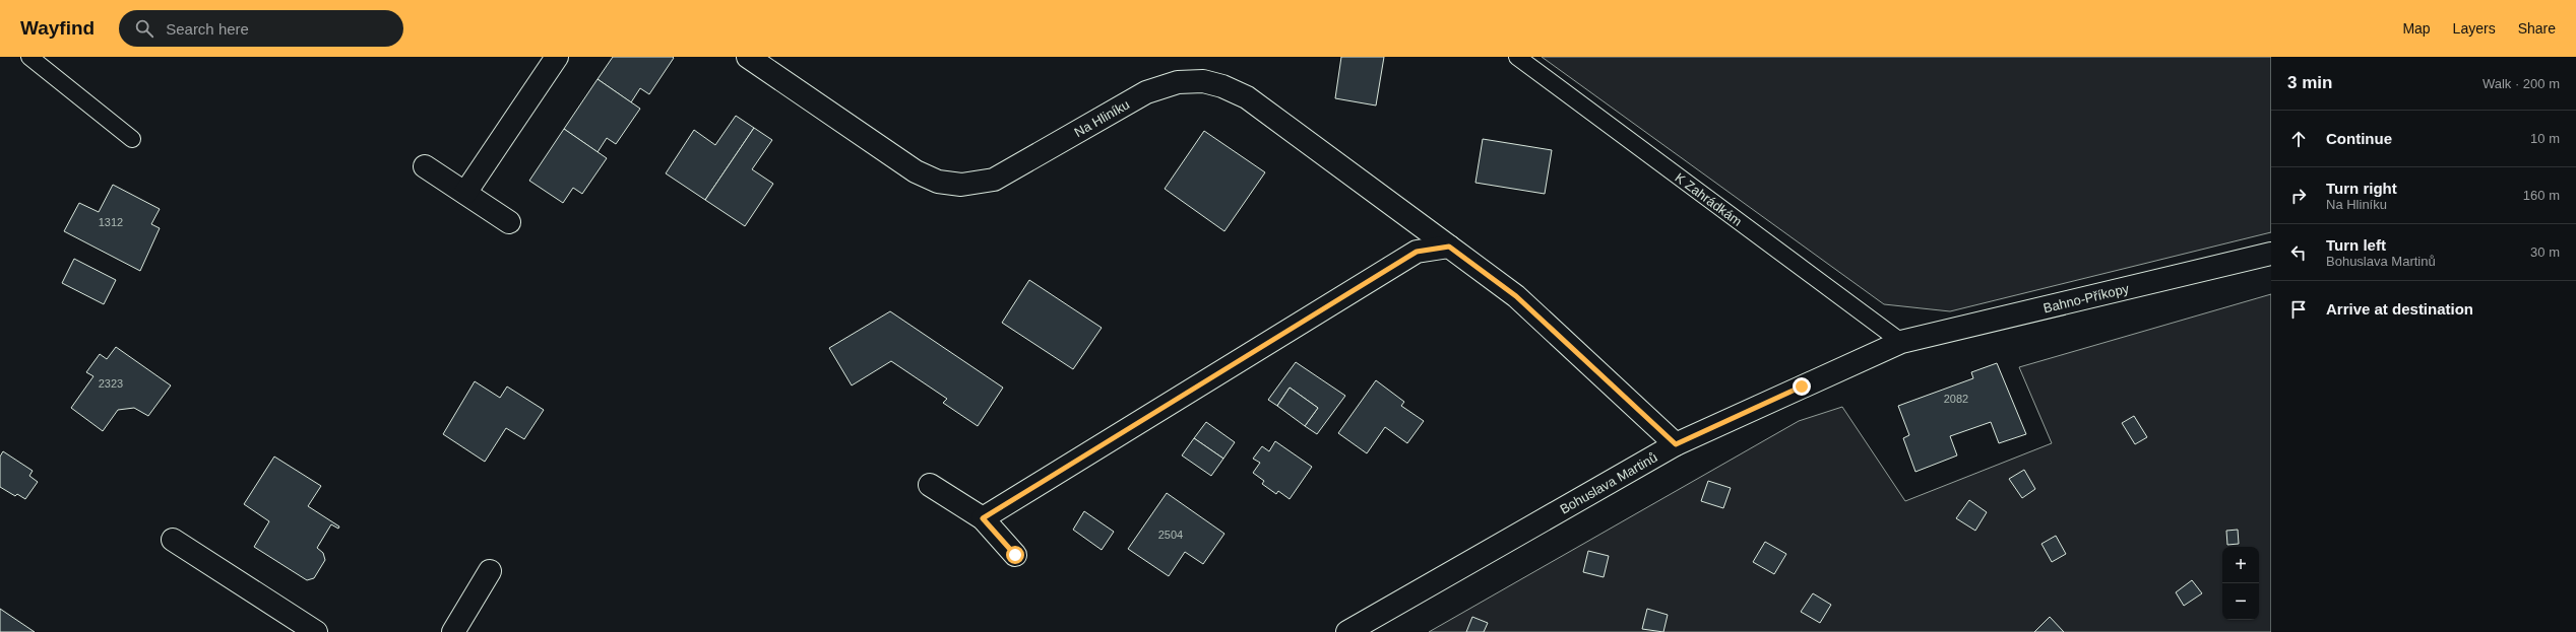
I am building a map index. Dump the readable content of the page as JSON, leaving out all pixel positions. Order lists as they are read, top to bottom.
{
  "streets": {
    "street": ["Na Hliníku", "Bahno-Příkopy", "Bohuslava Martinů"],
    "lane": ["K Zahrádkám"]
  },
  "crossings": [
    ["Na Hliníku", "Bohuslava Martinů"],
    ["K Zahrádkám", "Bahno-Příkopy"],
    ["K Zahrádkám", "Bohuslava Martinů"],
    ["Bahno-Příkopy", "Bohuslava Martinů"]
  ],
  "house_numbers": [
    "1312",
    "2323",
    "2082",
    "2504"
  ],
  "page": {
    "header": "Wayfind",
    "search": "Search here",
    "nav": ["Map", "Layers", "Share"],
    "heading": ["3 min", "Walk · 200 m"],
    "list": [
      ["Continue", "10 m"],
      ["Turn right", "Na Hliníku", "160 m"],
      ["Turn left", "Bohuslava Martinů", "30 m"],
      "Arrive at destination"
    ],
    "map_buttons": ["+", "−"]
  }
}
